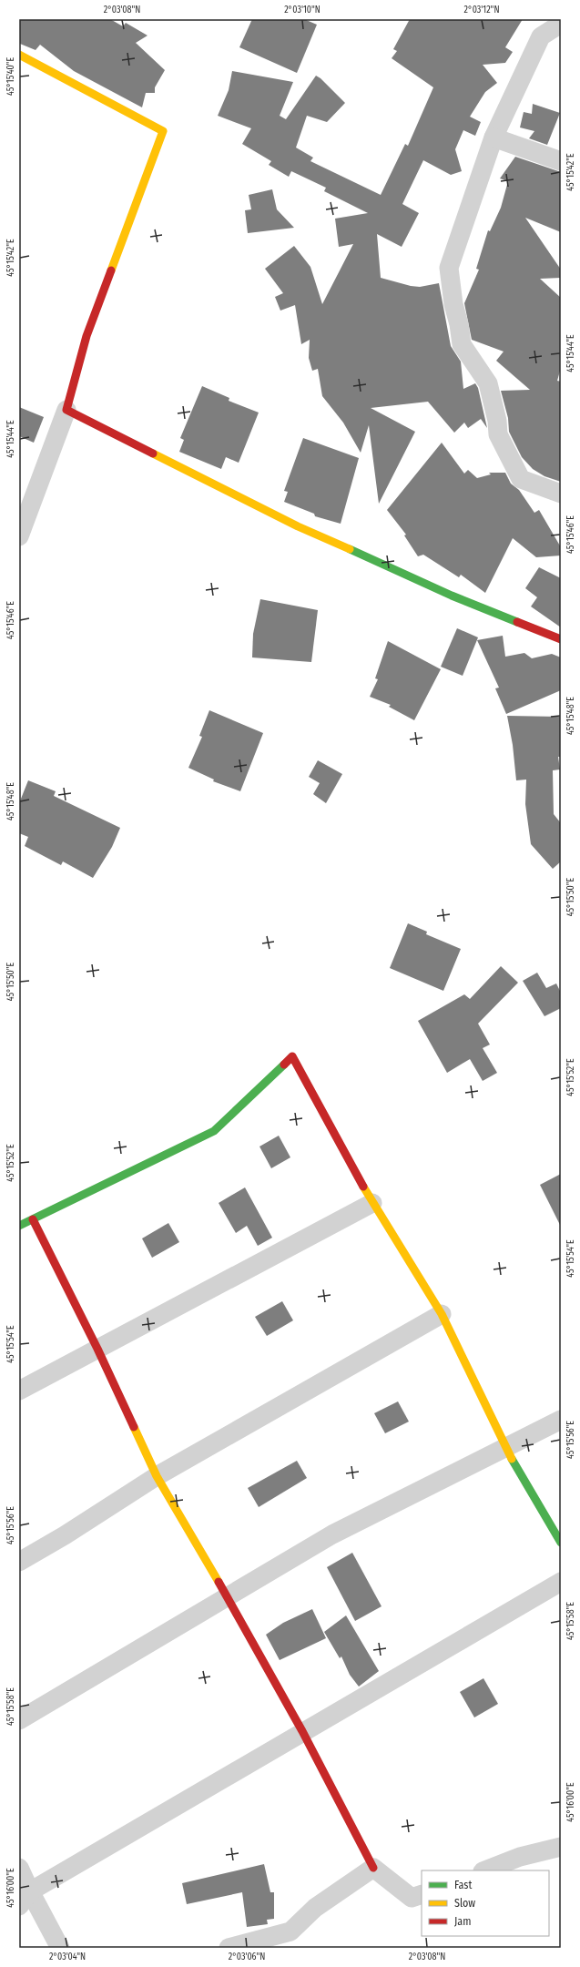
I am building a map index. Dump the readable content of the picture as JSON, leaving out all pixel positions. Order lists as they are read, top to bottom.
{
  "legend": ["Fast", "Slow", "Jam"],
  "coordinates": [
    "2°03'08\"N",
    "2°03'10\"N",
    "2°03'12\"N",
    "45°15'40\"E",
    "45°15'42\"E",
    "45°15'44\"E",
    "45°15'46\"E",
    "45°15'48\"E",
    "45°15'50\"E",
    "45°15'52\"E",
    "45°15'54\"E",
    "45°15'56\"E",
    "45°15'58\"E",
    "45°16'00\"E",
    "2°03'04\"N",
    "2°03'06\"N"
  ]
}
